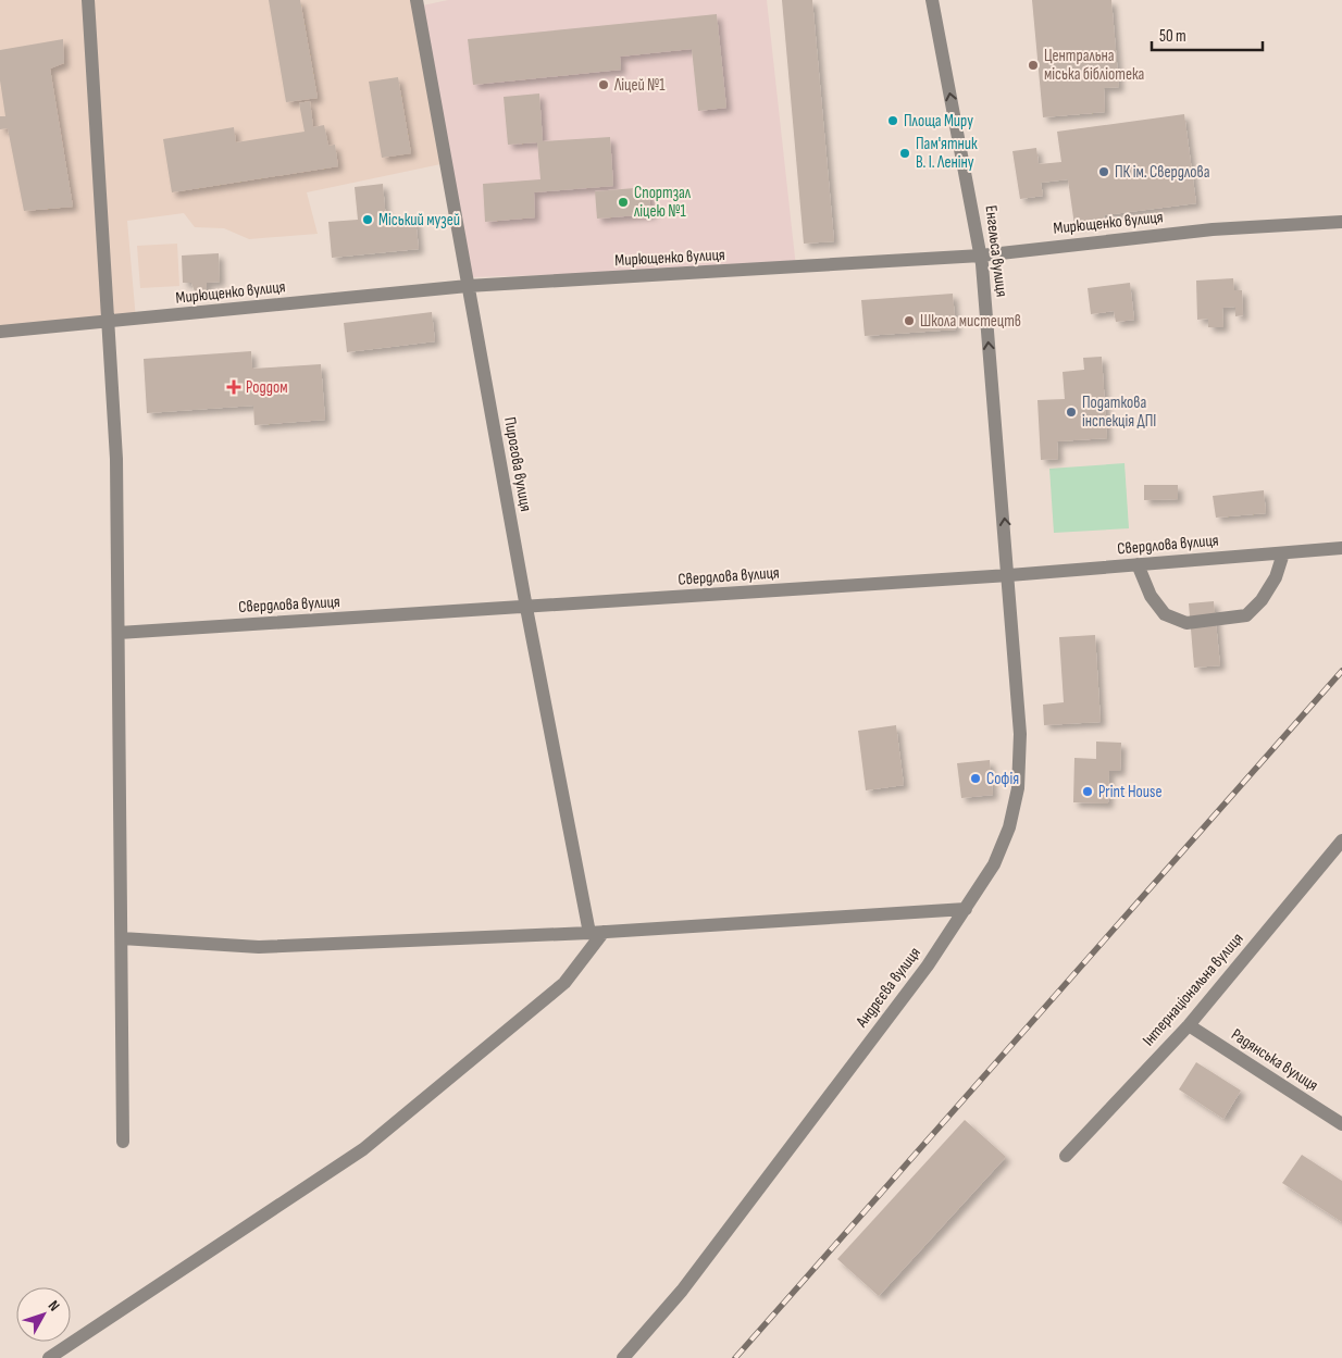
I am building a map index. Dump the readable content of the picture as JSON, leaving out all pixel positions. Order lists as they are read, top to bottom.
{
  "streets": {
    "street": [
      "Мирющенко вулиця",
      "Енгельса вулиця",
      "Пирогова вулиця",
      "Свердлова вулиця",
      "Андрєєва вулиця",
      "Інтернаціональна вулиця",
      "Радянська вулиця"
    ]
  },
  "crossings": [
    ["Мирющенко вулиця", "Енгельса вулиця"],
    ["Мирющенко вулиця", "Пирогова вулиця"],
    ["Енгельса вулиця", "Свердлова вулиця"],
    ["Енгельса вулиця", "Андрєєва вулиця"],
    ["Пирогова вулиця", "Свердлова вулиця"],
    ["Свердлова вулиця", "Андрєєва вулиця"],
    ["Інтернаціональна вулиця", "Радянська вулиця"]
  ],
  "one_way": ["Енгельса вулиця"],
  "places": {
    "other": [
      "Центральна міська бібліотека",
      "Ліцей №1",
      "Площа Миру",
      "Пам'ятник В. І. Леніну",
      "ПК ім. Свердлова",
      "Спортзал ліцею №1",
      "Міський музей",
      "Школа мистецтв",
      "Податкова інспекція ДПІ",
      "Софія",
      "Print House"
    ],
    "health": ["Роддом"]
  },
  "scale_bar": "50 m",
  "north": "top right"
}
